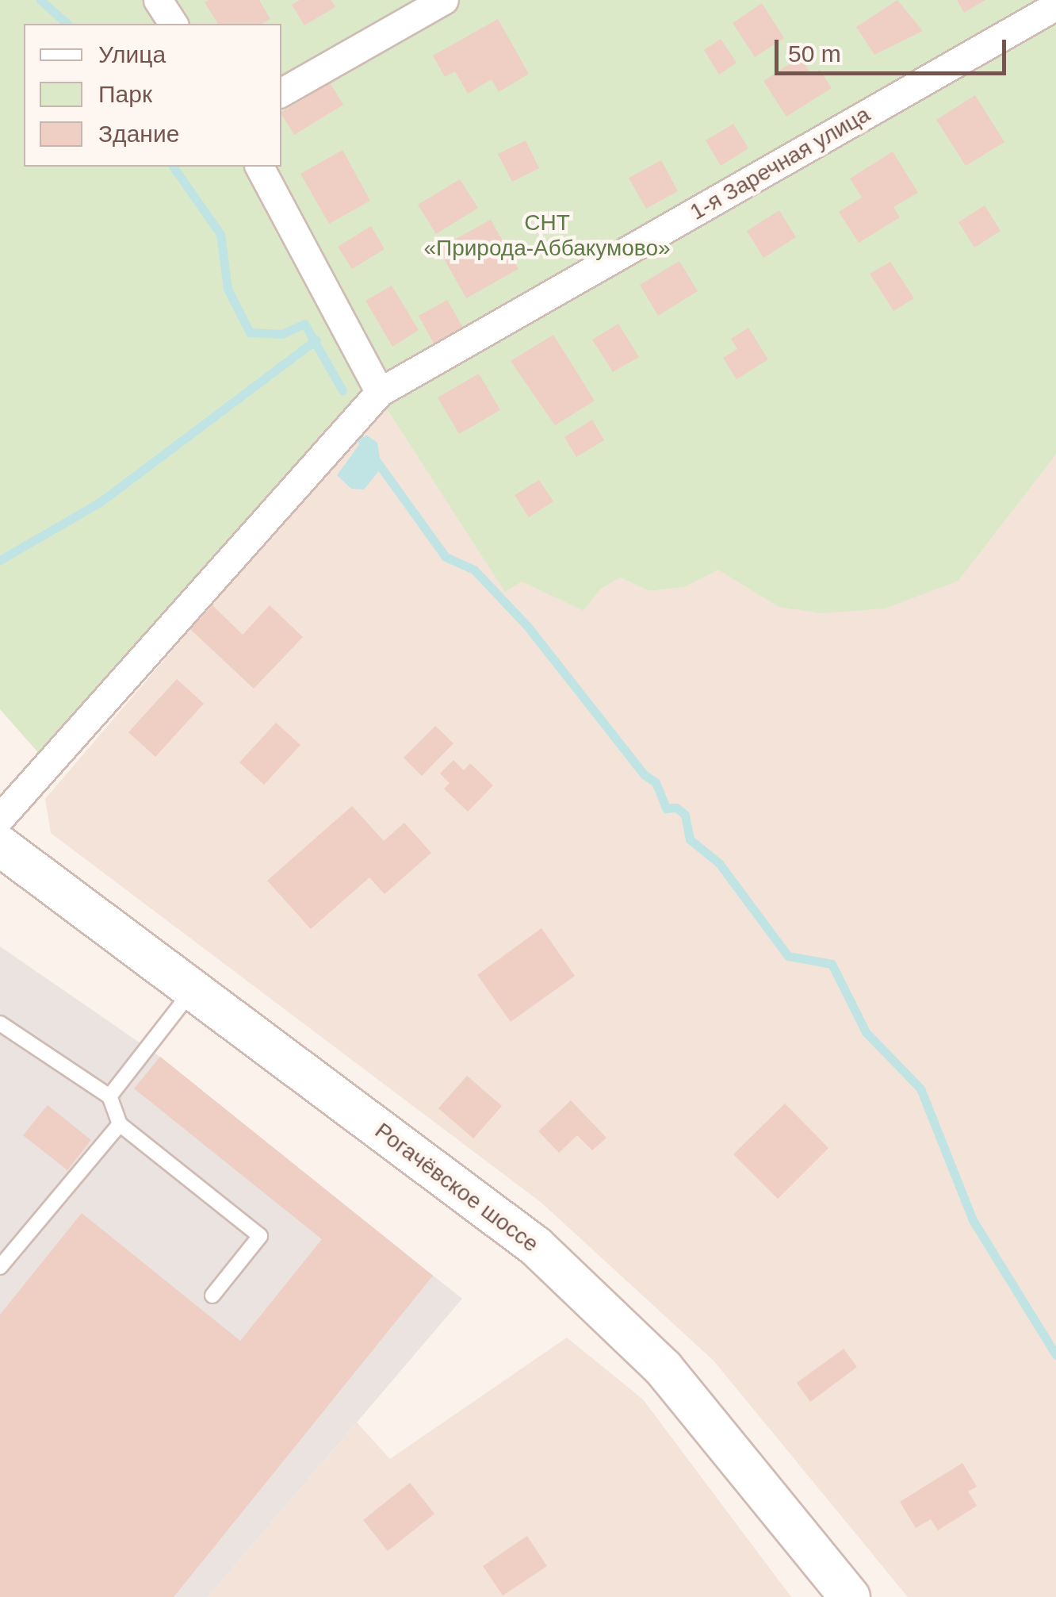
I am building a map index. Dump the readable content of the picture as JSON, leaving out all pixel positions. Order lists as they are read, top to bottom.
{
  "streets": {
    "main road": ["Рогачёвское шоссе"],
    "street": ["1-я Заречная улица"]
  },
  "parks": ["СНТ «Природа-Аббакумово»"],
  "legend": ["Улица", "Парк", "Здание"],
  "scale_bar": "50 m"
}
